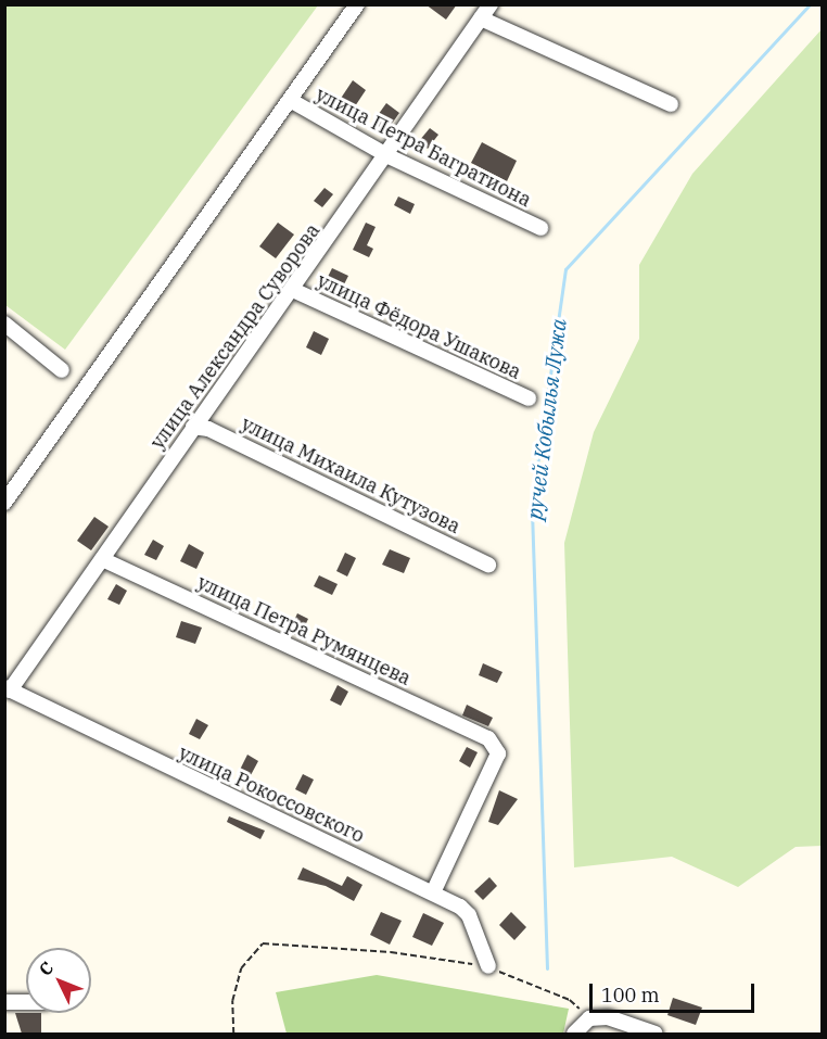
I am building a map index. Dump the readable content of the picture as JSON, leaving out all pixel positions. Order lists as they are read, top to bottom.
{
  "streets": {
    "street": [
      "улица Петра Багратиона",
      "улица Фёдора Ушакова",
      "улица Александра Суворова",
      "улица Михаила Кутузова",
      "улица Петра Румянцева",
      "улица Рокоссовского"
    ]
  },
  "crossings": [
    ["улица Петра Багратиона", "улица Александра Суворова"],
    ["улица Фёдора Ушакова", "улица Александра Суворова"],
    ["улица Александра Суворова", "улица Михаила Кутузова"],
    ["улица Александра Суворова", "улица Петра Румянцева"],
    ["улица Александра Суворова", "улица Рокоссовского"],
    ["улица Петра Румянцева", "улица Рокоссовского"]
  ],
  "water": ["ручей Кобылья Лужа"],
  "scale_bar": "100 m",
  "north": "top left"
}
